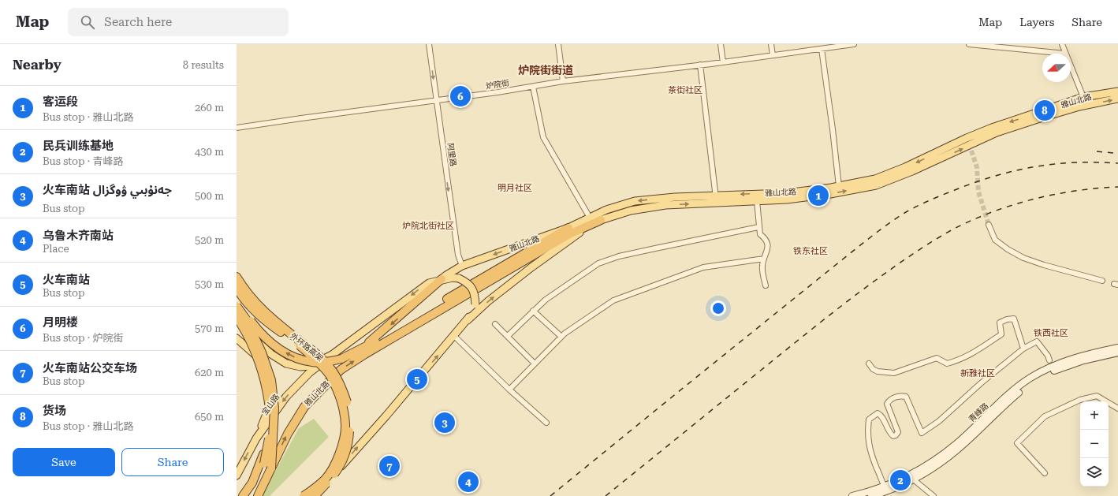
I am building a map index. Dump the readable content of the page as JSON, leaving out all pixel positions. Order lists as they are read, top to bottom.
{
  "streets": {
    "highway": ["雅山北路", "外环路高架"],
    "main road": ["宝山路", "青峰路"],
    "street": ["炉院街", "阿里路"]
  },
  "crossings": [
    ["炉院街", "阿里路"],
    ["雅山北路", "阿里路"]
  ],
  "one_way": ["阿里路", "宝山路"],
  "districts": [
    "炉院街街道",
    "茶街社区",
    "明月社区",
    "炉院北街社区",
    "铁东社区",
    "铁西社区",
    "新雅社区"
  ],
  "north": "left",
  "page": {
    "header": "Map",
    "search": "Search here",
    "nav": ["Map", "Layers", "Share"],
    "heading": ["Nearby", "8 results"],
    "pins": [
      "6",
      "8",
      "1",
      "5",
      "3",
      "7",
      "2",
      "4"
    ],
    "list": [
      {
        "mark": "1",
        "name": "客运段",
        "note": "Bus stop · 雅山北路",
        "value": "260 m"
      },
      {
        "mark": "2",
        "name": "民兵训练基地",
        "note": "Bus stop · 青峰路",
        "value": "430 m"
      },
      {
        "mark": "3",
        "name": "火车南站 جەنۇبىي ۋوگزال",
        "note": "Bus stop",
        "value": "500 m"
      },
      {
        "mark": "4",
        "name": "乌鲁木齐南站",
        "note": "Place",
        "value": "520 m"
      },
      {
        "mark": "5",
        "name": "火车南站",
        "note": "Bus stop",
        "value": "530 m"
      },
      {
        "mark": "6",
        "name": "月明楼",
        "note": "Bus stop · 炉院街",
        "value": "570 m"
      },
      {
        "mark": "7",
        "name": "火车南站公交车场",
        "note": "Bus stop",
        "value": "620 m"
      },
      {
        "mark": "8",
        "name": "货场",
        "note": "Bus stop · 雅山北路",
        "value": "650 m"
      }
    ],
    "map_buttons": ["+", "−"],
    "buttons": ["Save", "Share"]
  }
}
